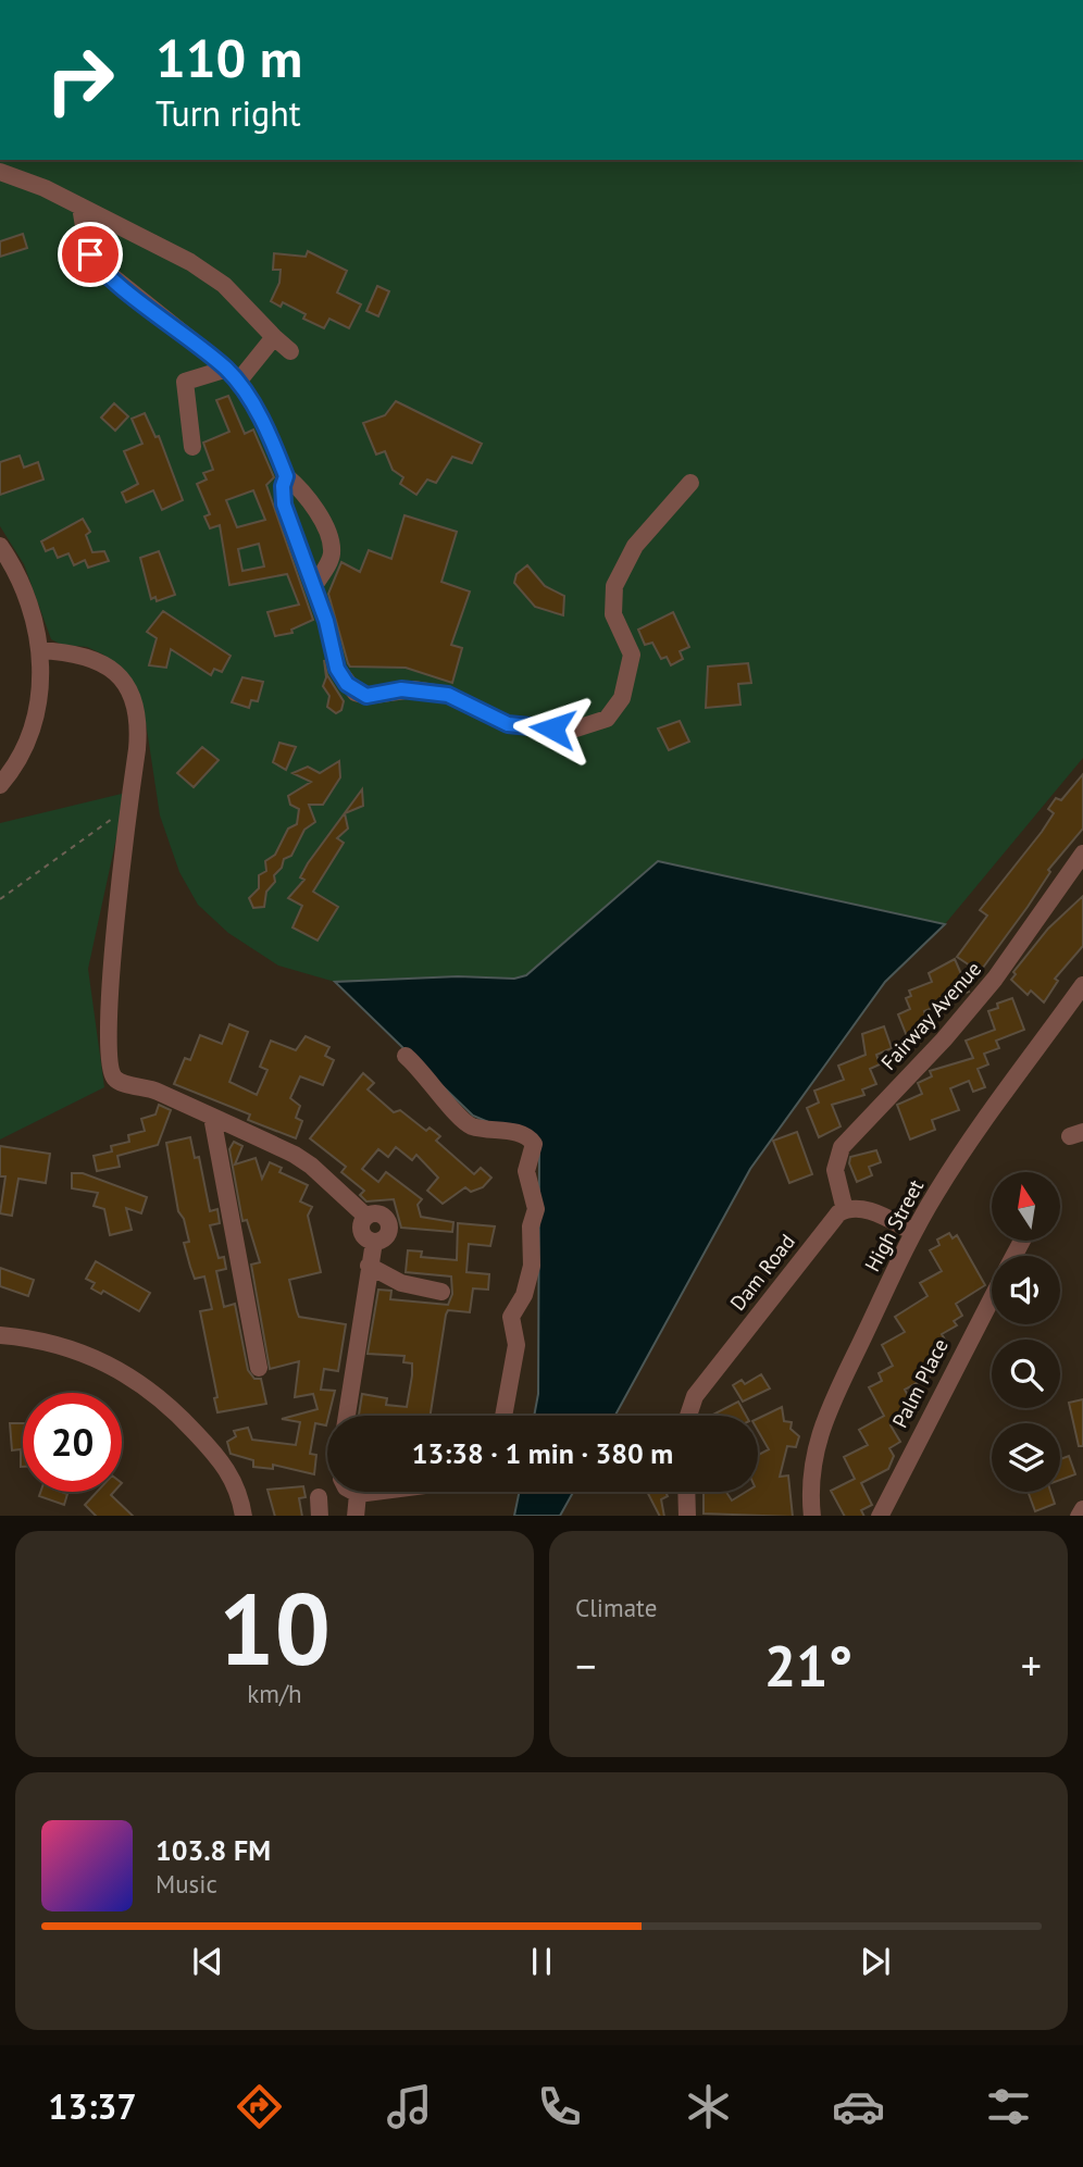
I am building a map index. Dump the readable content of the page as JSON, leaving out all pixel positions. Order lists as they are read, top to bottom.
{
  "streets": {
    "street": [
      "Fairway Avenue",
      "High Street",
      "Dam Road",
      "Palm Place"
    ]
  },
  "crossings": [
    ["Fairway Avenue", "Dam Road"]
  ],
  "north": "top",
  "page": {
    "turn": ["110 m", "Turn right"],
    "limit": "20",
    "trip": "13:38 · 1 min · 380 m",
    "tile": [
      ["10", "km/h"],
      "Climate"
    ],
    "heat": ["−", "21°", "+"],
    "song": ["103.8 FM", "Music"],
    "tabs": "13:37"
  }
}
